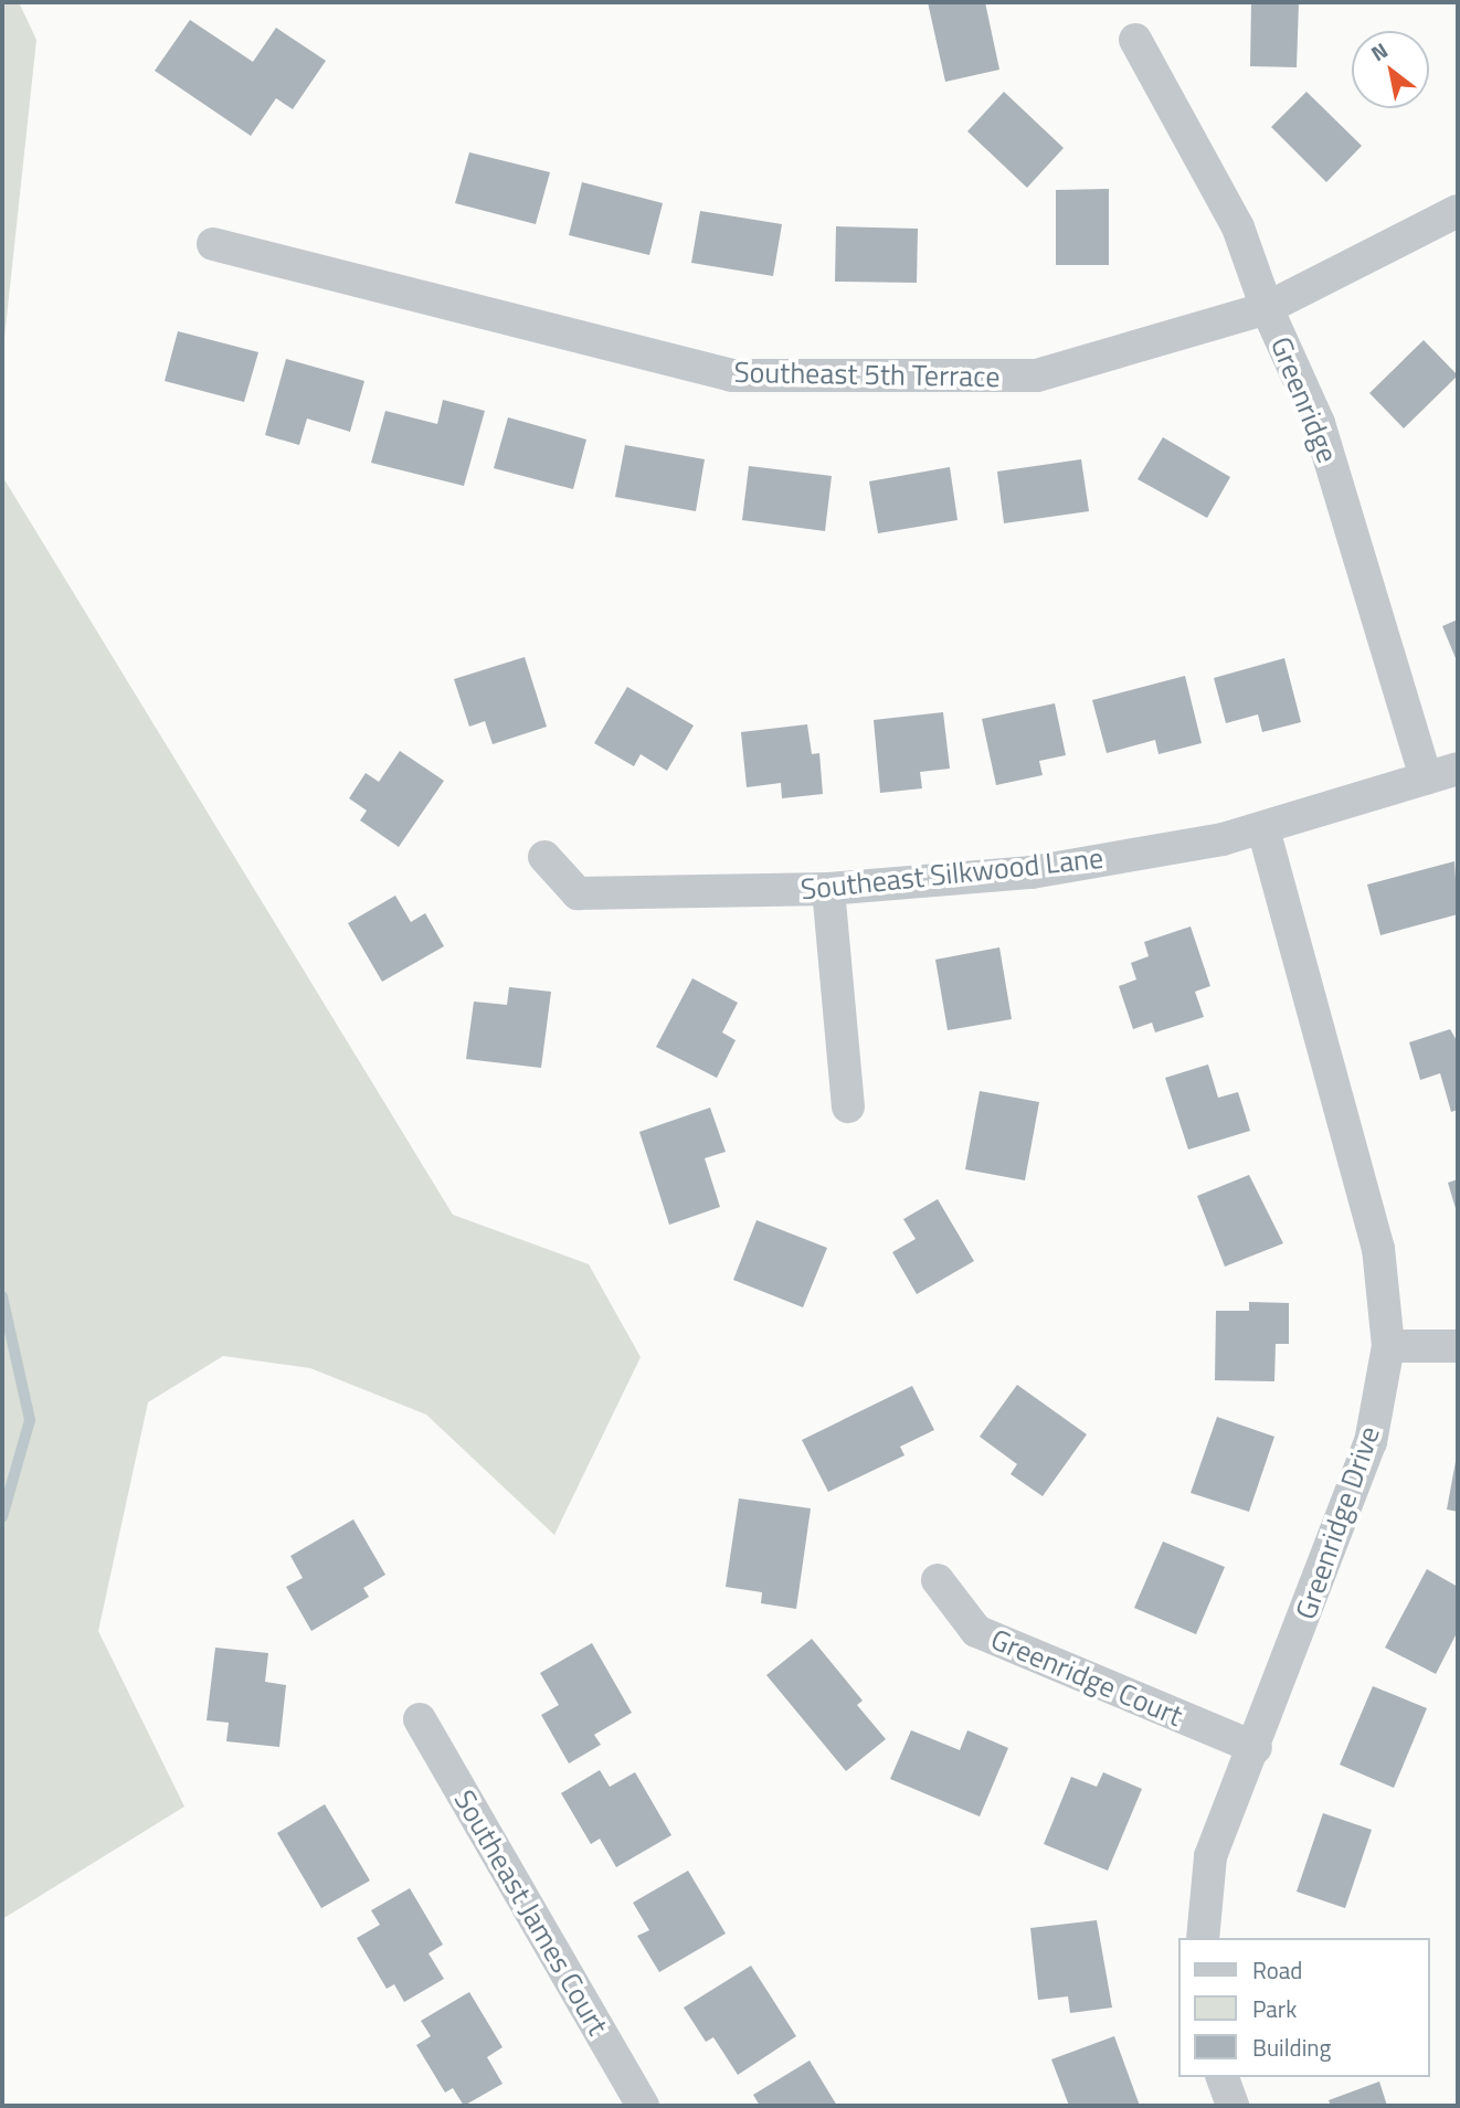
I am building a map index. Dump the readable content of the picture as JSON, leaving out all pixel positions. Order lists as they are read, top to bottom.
{
  "streets": {
    "street": [
      "Southeast 5th Terrace",
      "Greenridge",
      "Southeast Silkwood Lane",
      "Greenridge Drive",
      "Greenridge Court",
      "Southeast James Court"
    ]
  },
  "crossings": [
    ["Southeast 5th Terrace", "Greenridge"],
    ["Greenridge", "Southeast Silkwood Lane"],
    ["Southeast Silkwood Lane", "Greenridge Drive"],
    ["Greenridge Drive", "Greenridge Court"]
  ],
  "legend": ["Road", "Park", "Building"],
  "north": "top left"
}
